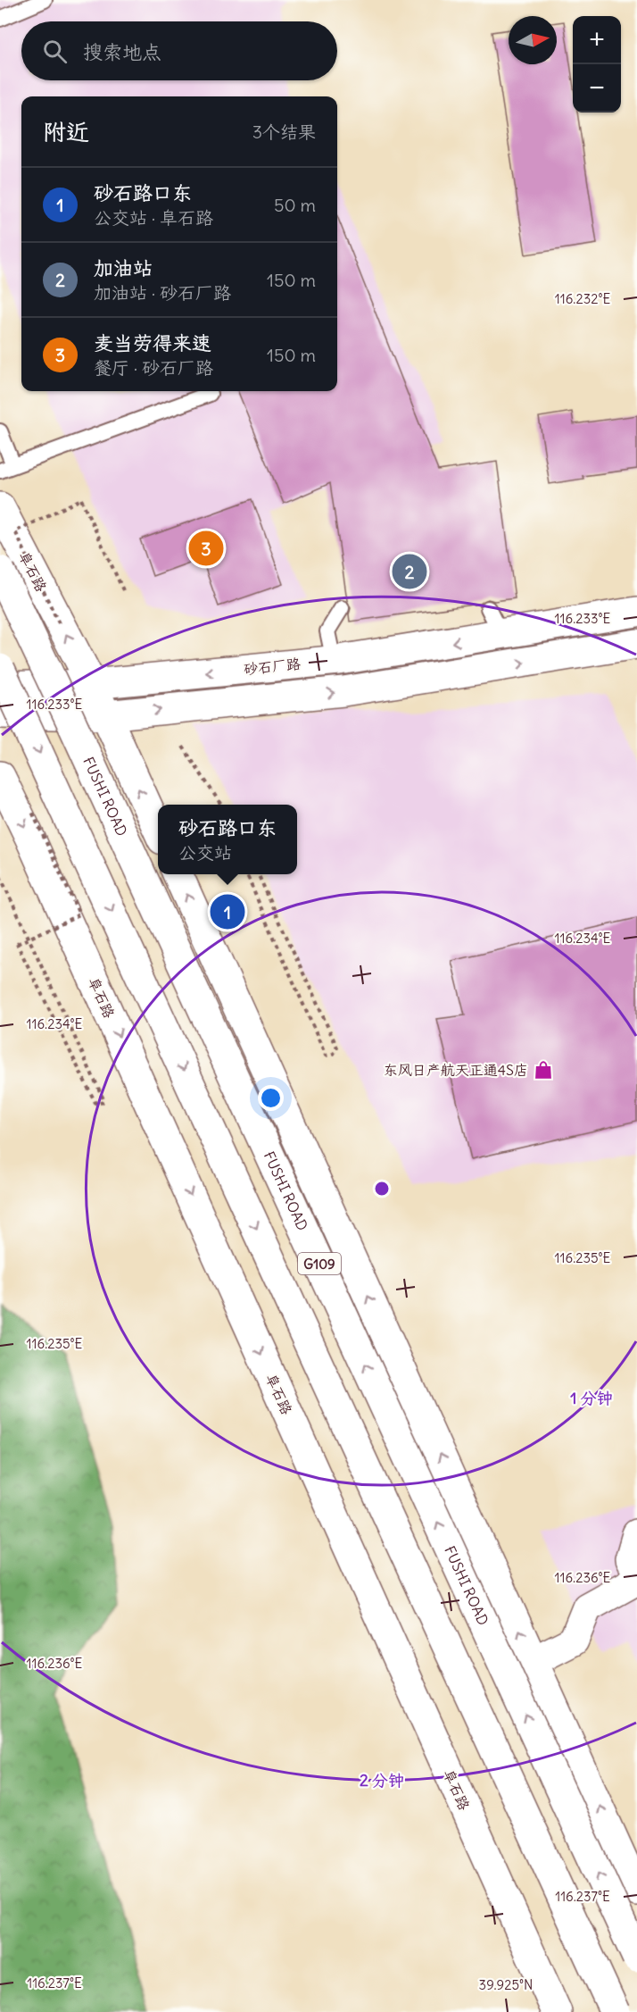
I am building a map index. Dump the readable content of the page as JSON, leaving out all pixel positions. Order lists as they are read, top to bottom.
{
  "streets": {
    "main road": [
      "阜石路",
      "砂石厂路",
      "FUSHI ROAD",
      "G109"
    ]
  },
  "crossings": [
    ["阜石路", "砂石厂路"]
  ],
  "places": {
    "shop": ["东风日产航天正通4S店"]
  },
  "north": "right",
  "page": {
    "map_buttons": ["+", "−"],
    "search": "搜索地点",
    "heading": ["附近", "3个结果"],
    "list": [
      {
        "mark": "1",
        "name": "砂石路口东",
        "note": "公交站 · 阜石路",
        "value": "50 m"
      },
      {
        "mark": "2",
        "name": "加油站",
        "note": "加油站 · 砂石厂路",
        "value": "150 m"
      },
      {
        "mark": "3",
        "name": "麦当劳得来速",
        "note": "餐厅 · 砂石厂路",
        "value": "150 m"
      }
    ],
    "pins": ["3", "2", "1"],
    "popup": ["砂石路口东", "公交站"]
  },
  "coordinates": [
    "116.232°E",
    "116.233°E",
    "116.234°E",
    "116.235°E",
    "116.236°E",
    "116.237°E",
    "39.925°N"
  ],
  "rings": ["1 分钟", "2 分钟"]
}
